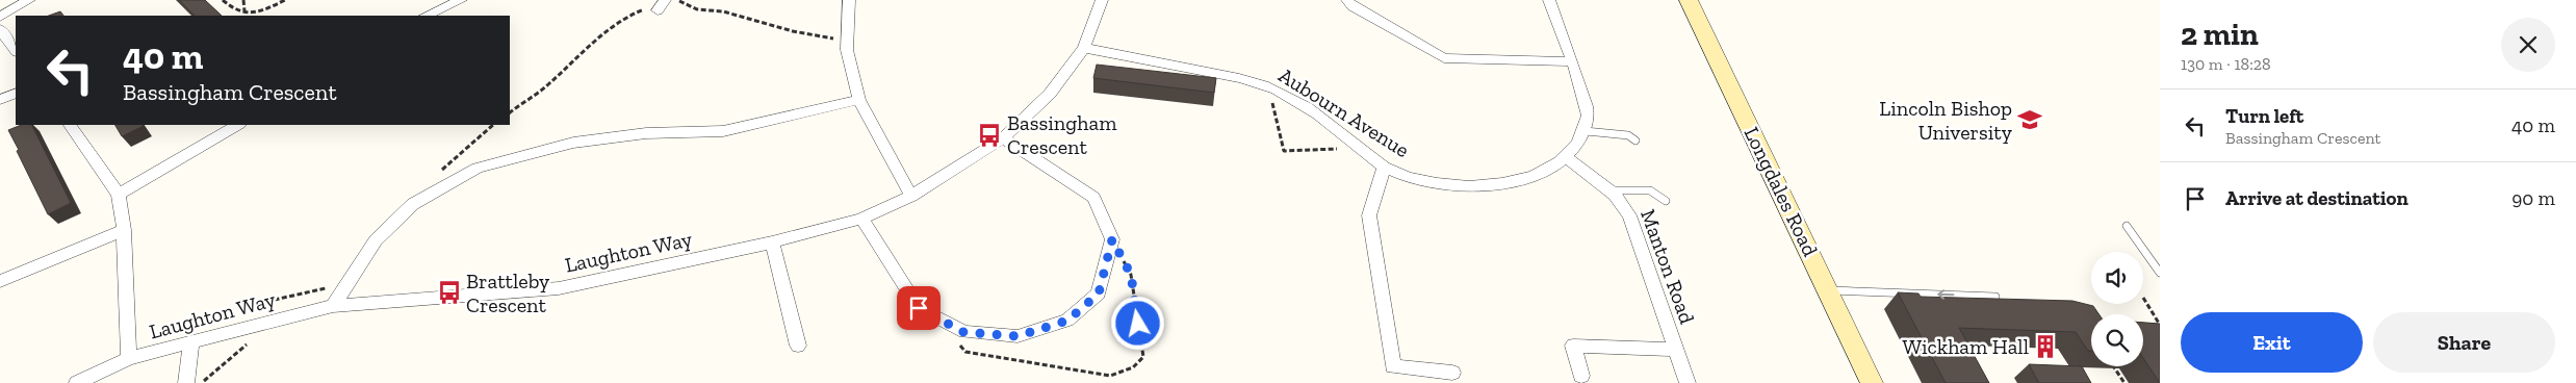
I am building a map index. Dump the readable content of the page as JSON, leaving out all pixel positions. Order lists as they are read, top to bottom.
{
  "streets": {
    "main road": ["Longdales Road"],
    "street": ["Aubourn Avenue", "Laughton Way", "Manton Road"]
  },
  "crossings": [
    ["Aubourn Avenue", "Laughton Way"],
    ["Aubourn Avenue", "Manton Road"]
  ],
  "places": {
    "school or university": ["Lincoln Bishop University"],
    "bus stop": ["Bassingham Crescent", "Brattleby Crescent"],
    "building": ["Wickham Hall"]
  },
  "page": {
    "heading": ["2 min", "130 m · 18:28"],
    "turn": ["40 m", "Bassingham Crescent"],
    "list": [
      {
        "name": "Turn left",
        "note": "Bassingham Crescent",
        "value": "40 m"
      },
      {
        "name": "Arrive at destination",
        "value": "90 m"
      }
    ],
    "buttons": ["Exit", "Share"]
  }
}
